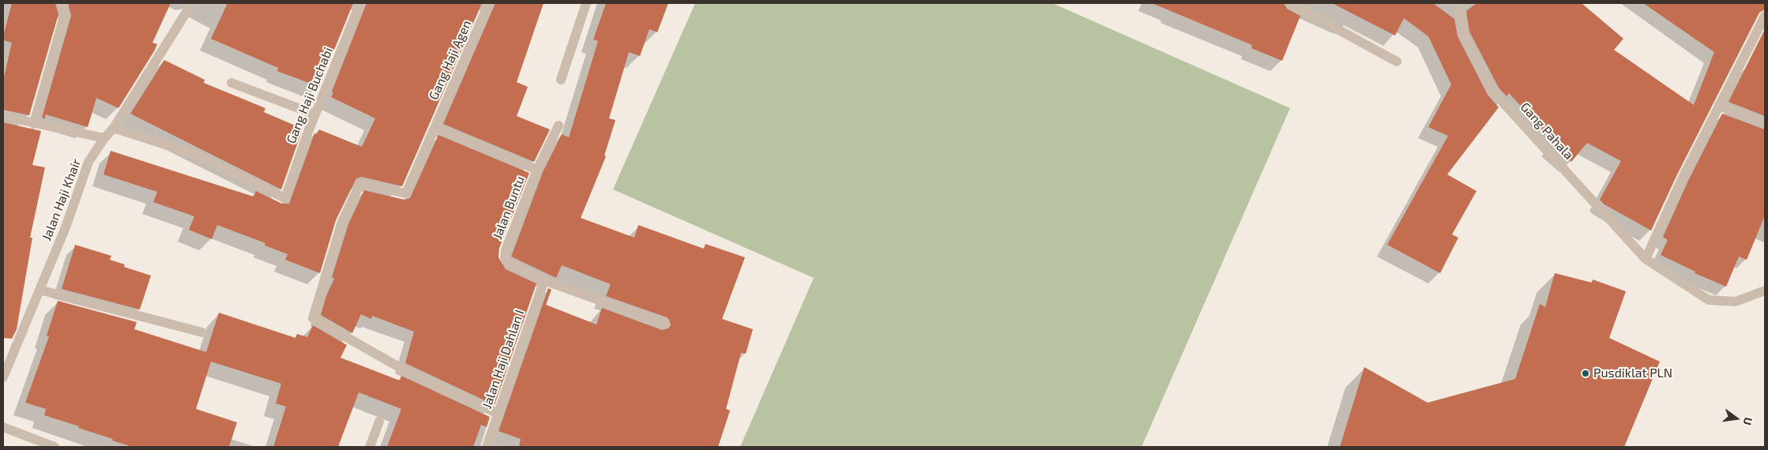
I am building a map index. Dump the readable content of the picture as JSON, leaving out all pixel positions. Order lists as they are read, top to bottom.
{
  "streets": {
    "street": [
      "Gang Haji Agen",
      "Gang Haji Buchabi",
      "Gang Pahala",
      "Jalan Haji Khair",
      "Jalan Buntu",
      "Jalan Haji Dahlan I"
    ]
  },
  "crossings": [
    ["Gang Haji Agen", "Jalan Haji Dahlan I"],
    ["Gang Haji Buchabi", "Jalan Haji Khair"],
    ["Jalan Buntu", "Jalan Haji Dahlan I"]
  ],
  "places": ["Pusdiklat PLN"],
  "north": "right"
}
